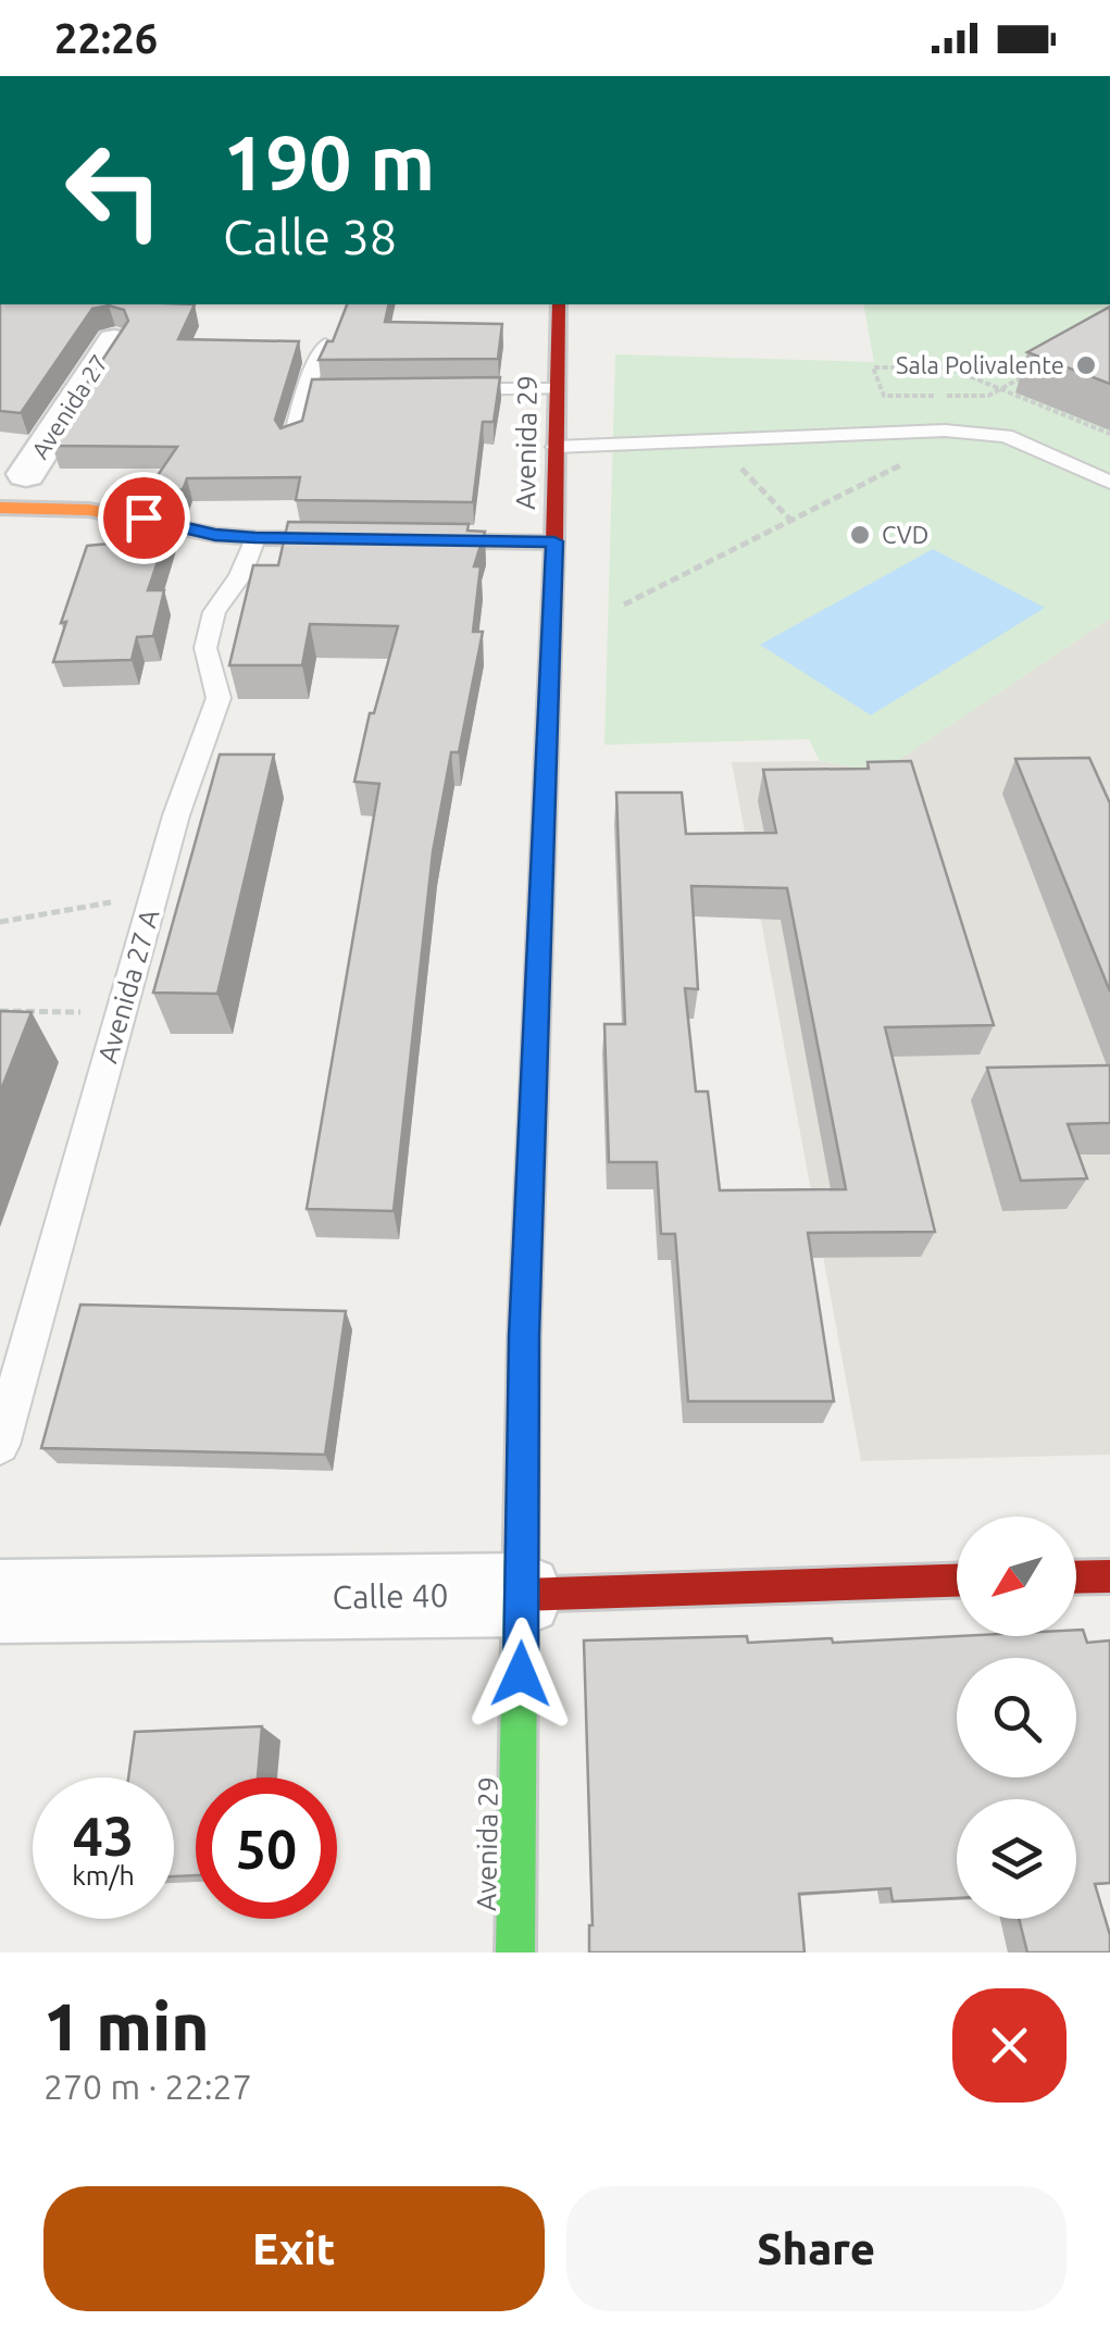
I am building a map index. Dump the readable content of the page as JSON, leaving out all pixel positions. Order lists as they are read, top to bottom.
{
  "streets": {
    "main road": ["Avenida 29", "Calle 40"],
    "street": ["Avenida 27"],
    "lane": ["Avenida 27 A"]
  },
  "crossings": [
    ["Avenida 29", "Calle 40"]
  ],
  "places": ["Sala Polivalente", "CVD"],
  "north": "bottom left",
  "page": {
    "status": "22:26",
    "turn": ["190 m", "Calle 38"],
    "speed": "43 km/h",
    "limit": "50",
    "heading": ["1 min", "270 m · 22:27"],
    "buttons": ["Exit", "Share"]
  }
}
